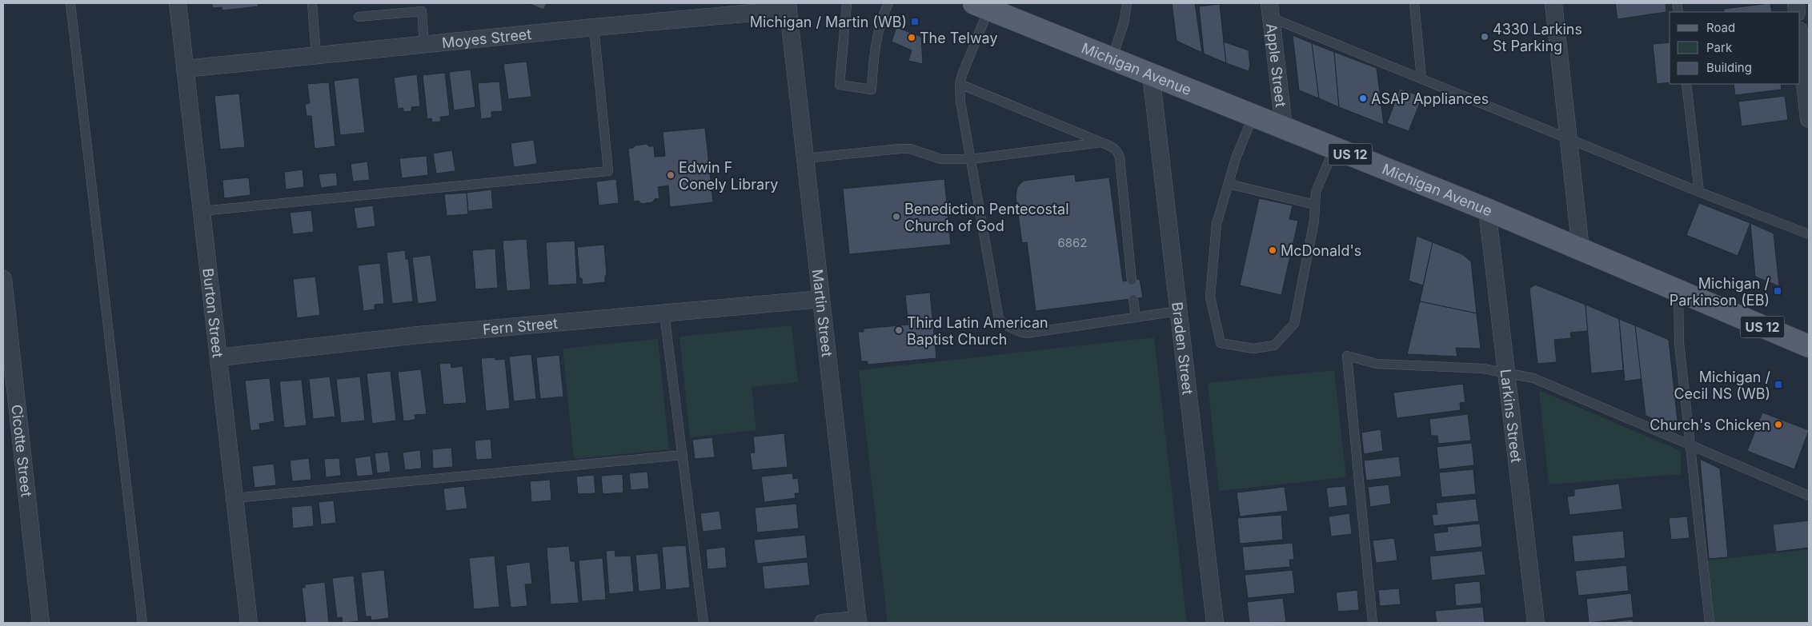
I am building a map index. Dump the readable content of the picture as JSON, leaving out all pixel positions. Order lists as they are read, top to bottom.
{
  "streets": {
    "main road": ["Michigan Avenue", "US 12"],
    "street": [
      "Moyes Street",
      "Apple Street",
      "Burton Street",
      "Martin Street",
      "Fern Street",
      "Braden Street",
      "Larkins Street",
      "Cicotte Street"
    ]
  },
  "crossings": [
    ["Moyes Street", "Burton Street"],
    ["Moyes Street", "Martin Street"],
    ["Apple Street", "Michigan Avenue"],
    ["Michigan Avenue", "Braden Street"],
    ["Michigan Avenue", "Larkins Street"],
    ["Burton Street", "Fern Street"],
    ["Martin Street", "Fern Street"]
  ],
  "places": {
    "transit": ["Michigan / Martin (WB)", "Michigan / Parkinson (EB)", "Michigan / Cecil NS (WB)"],
    "other": [
      "4330 Larkins St Parking",
      "The Telway",
      "ASAP Appliances",
      "Edwin F Conely Library",
      "Benediction Pentecostal Church of God",
      "McDonald's",
      "Third Latin American Baptist Church",
      "Church's Chicken"
    ]
  },
  "house_numbers": ["6862"],
  "legend": ["Road", "Park", "Building"]
}
